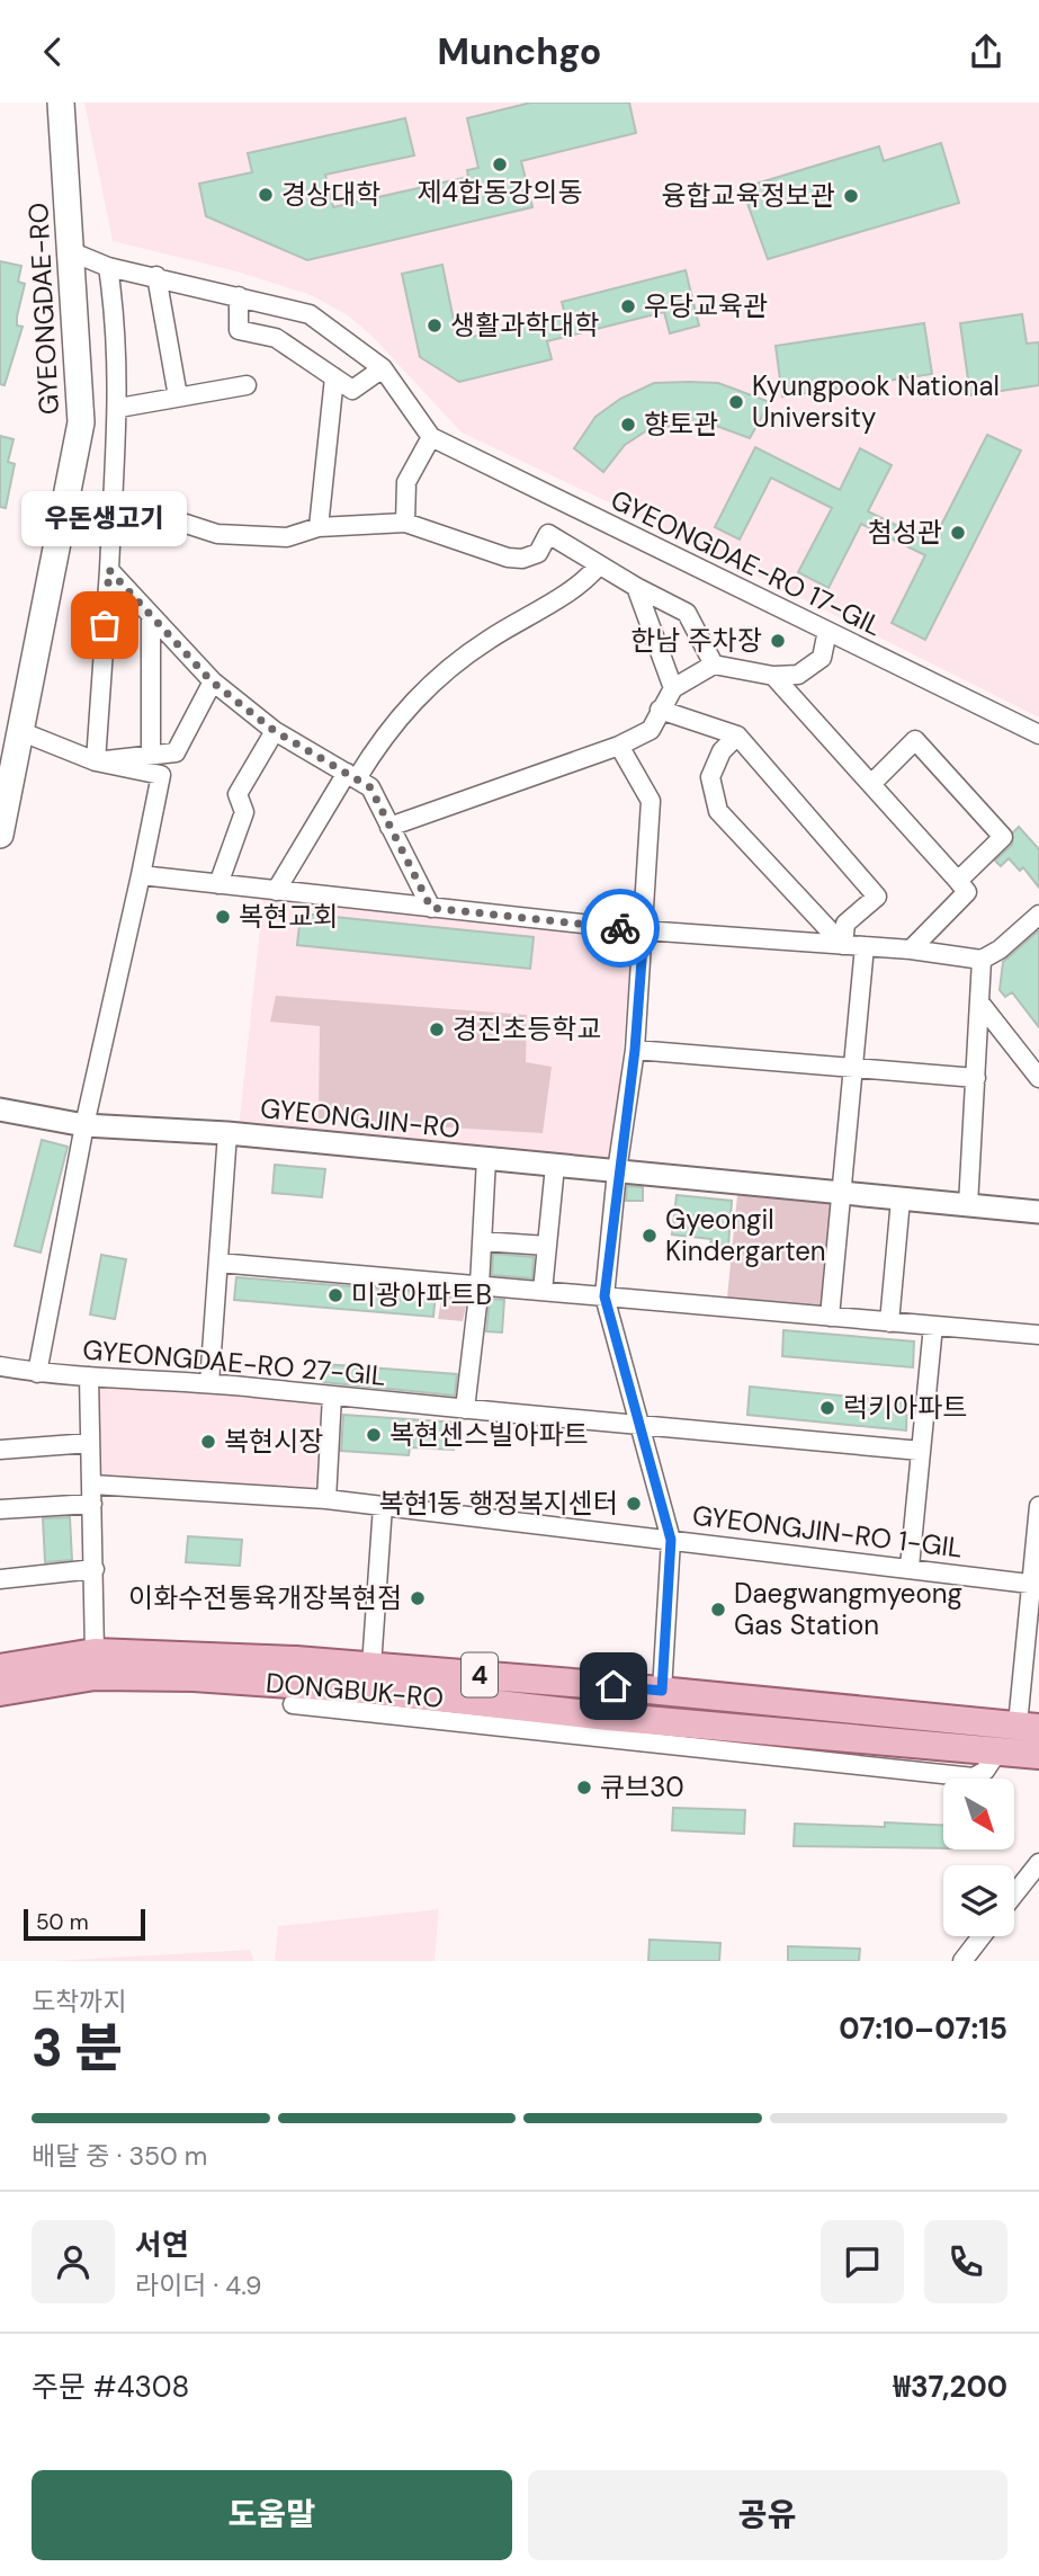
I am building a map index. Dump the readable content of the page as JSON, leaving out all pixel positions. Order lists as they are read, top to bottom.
{
  "streets": {
    "main road": ["GYEONGDAE-RO", "4", "DONGBUK-RO"],
    "street": [
      "GYEONGDAE-RO 17-GIL",
      "GYEONGJIN-RO",
      "GYEONGDAE-RO 27-GIL",
      "GYEONGJIN-RO 1-GIL"
    ]
  },
  "crossings": [
    ["GYEONGDAE-RO", "GYEONGDAE-RO 17-GIL"],
    ["GYEONGJIN-RO", "GYEONGDAE-RO 27-GIL"]
  ],
  "places": [
    "제4합동강의동",
    "경상대학",
    "융합교육정보관",
    "우당교육관",
    "생활과학대학",
    "Kyungpook National University",
    "향토관",
    "첨성관",
    "우돈생고기",
    "한남 주차장",
    "복현교회",
    "경진초등학교",
    "Gyeongil Kindergarten",
    "미광아파트B",
    "럭키아파트",
    "복현센스빌아파트",
    "복현시장",
    "복현1동 행정복지센터",
    "이화수전통육개장복현점",
    "Daegwangmyeong Gas Station",
    "큐브30"
  ],
  "scale_bar": "50 m",
  "north": "bottom right",
  "page": {
    "header": "Munchgo",
    "bubble": "우돈생고기",
    "scale": "50 m",
    "heading": ["3 분", "도착까지", "07:10–07:15"],
    "panel": [
      "서연",
      "라이더 · 4.9",
      "주문 #4308",
      "₩37,200"
    ],
    "bar": "배달 중 · 350 m",
    "buttons": ["도움말", "공유"]
  }
}
